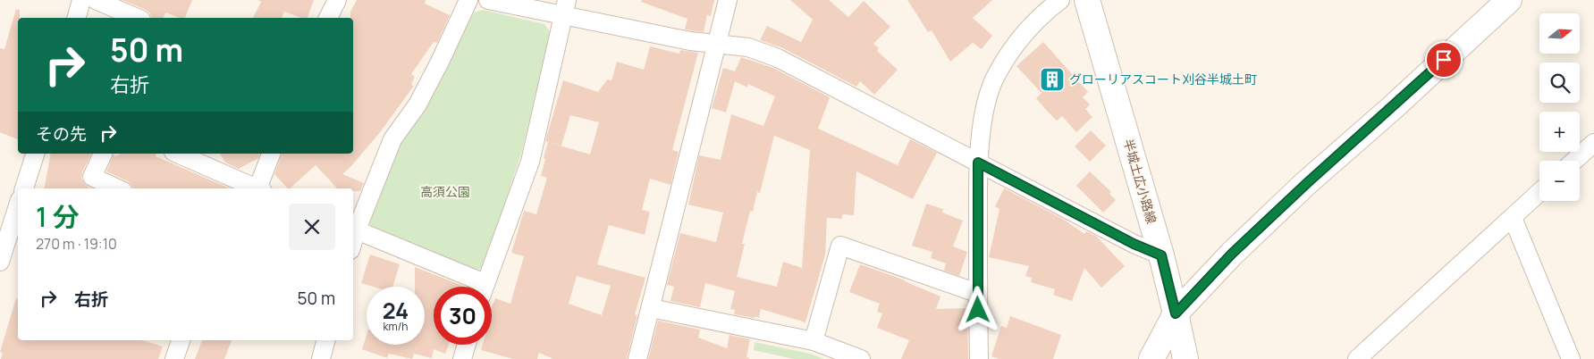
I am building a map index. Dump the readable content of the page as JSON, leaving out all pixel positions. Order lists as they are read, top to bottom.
{
  "streets": {
    "street": ["半城土広小路線"]
  },
  "parks": ["高須公園"],
  "places": {
    "building": ["グローリアスコート刈谷半城土町"]
  },
  "north": "right",
  "page": {
    "map_buttons": ["+", "−"],
    "turn": ["50 m", "右折"],
    "then": "その先",
    "heading": ["1 分", "270 m · 19:10"],
    "list": [
      {
        "name": "右折",
        "value": "50 m"
      }
    ],
    "speed": "24 km/h",
    "limit": "30"
  }
}
